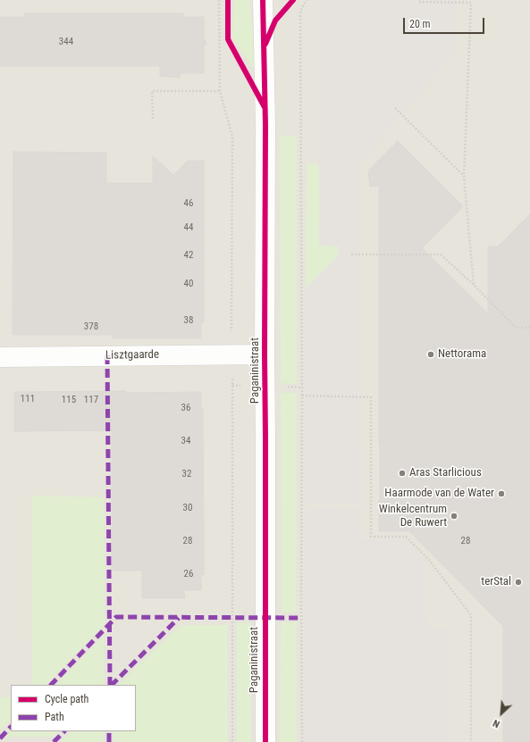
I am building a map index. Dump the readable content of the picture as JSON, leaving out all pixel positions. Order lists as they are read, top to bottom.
{
  "streets": {
    "street": ["Lisztgaarde", "Paganinistraat"]
  },
  "crossings": [
    ["Lisztgaarde", "Paganinistraat"]
  ],
  "places": [
    "Nettorama",
    "Aras Starlicious",
    "Haarmode van de Water",
    "Winkelcentrum De Ruwert",
    "terStal"
  ],
  "house_numbers": [
    "344",
    "46",
    "44",
    "42",
    "40",
    "38",
    "378",
    "111",
    "115",
    "117",
    "36",
    "34",
    "32",
    "30",
    "28",
    "28",
    "26"
  ],
  "legend": ["Cycle path", "Path"],
  "scale_bar": "20 m",
  "north": "bottom left"
}
